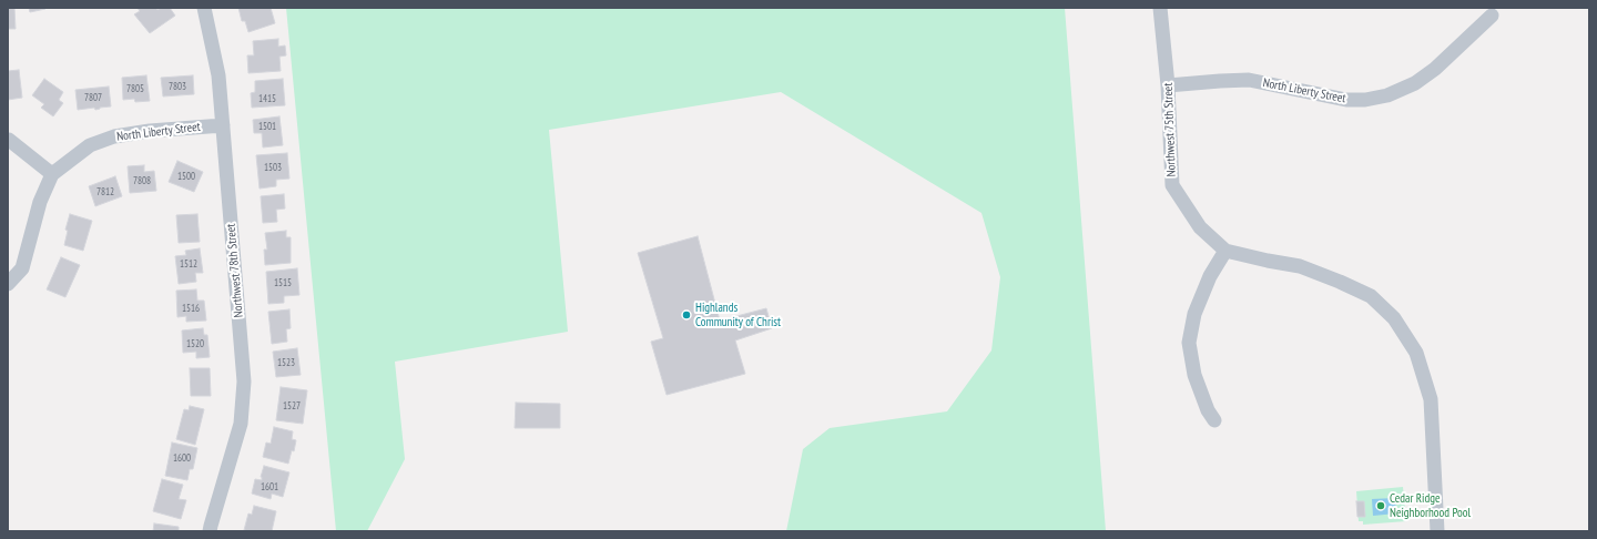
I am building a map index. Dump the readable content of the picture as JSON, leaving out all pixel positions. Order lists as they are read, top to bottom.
{
  "streets": {
    "street": ["North Liberty Street", "Northwest 75th Street", "Northwest 78th Street"]
  },
  "crossings": [
    ["North Liberty Street", "Northwest 75th Street"],
    ["North Liberty Street", "Northwest 78th Street"]
  ],
  "places": ["Highlands Community of Christ", "Cedar Ridge Neighborhood Pool"],
  "house_numbers": [
    "7803",
    "7805",
    "7807",
    "1415",
    "1501",
    "1503",
    "1500",
    "7808",
    "7812",
    "1512",
    "1515",
    "1516",
    "1520",
    "1523",
    "1527",
    "1600",
    "1601"
  ]
}
